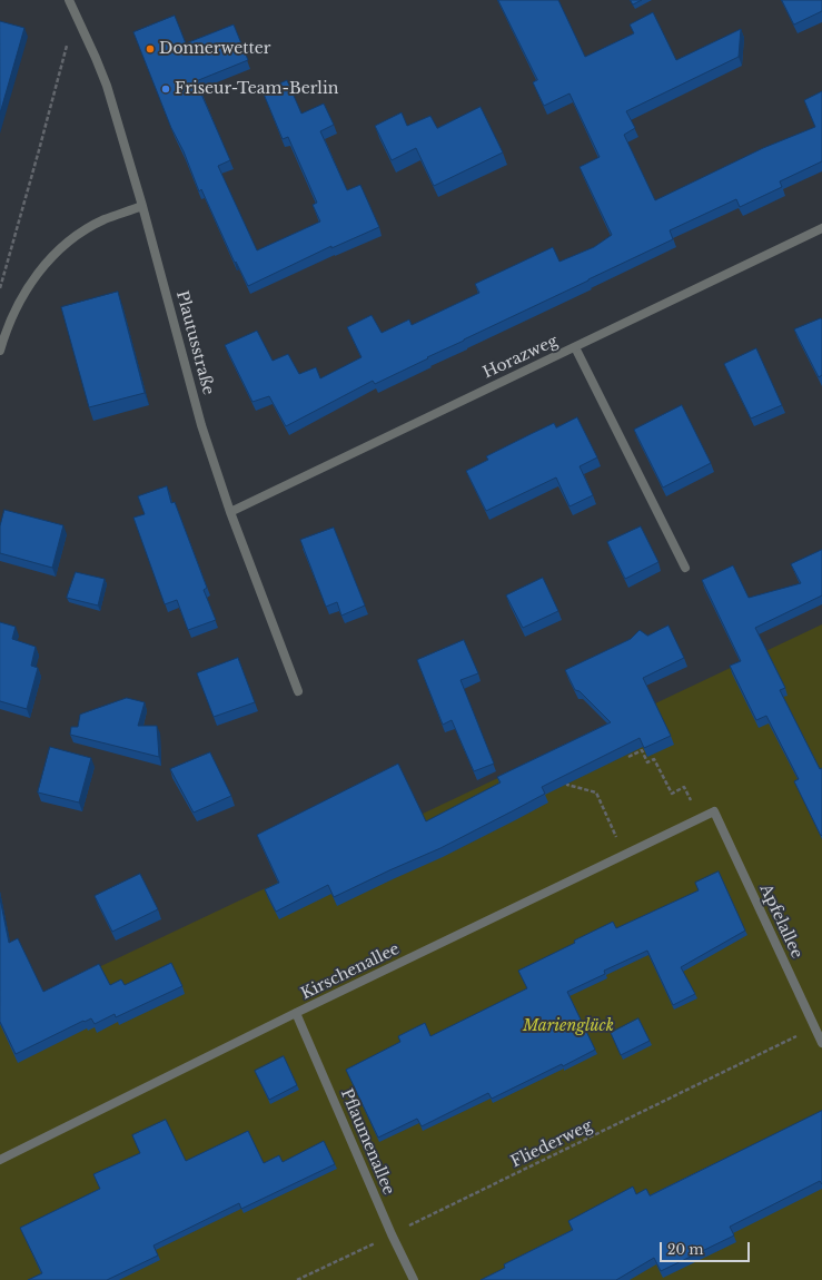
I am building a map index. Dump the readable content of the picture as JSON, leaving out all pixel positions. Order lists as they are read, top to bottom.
{
  "streets": {
    "street": [
      "Plautusstraße",
      "Horazweg",
      "Apfelallee",
      "Kirschenallee",
      "Pflaumenallee"
    ],
    "path": ["Fliederweg"]
  },
  "crossings": [
    ["Plautusstraße", "Horazweg"],
    ["Apfelallee", "Kirschenallee"],
    ["Apfelallee", "Fliederweg"],
    ["Kirschenallee", "Pflaumenallee"],
    ["Pflaumenallee", "Fliederweg"]
  ],
  "parks": ["Marienglück"],
  "places": ["Donnerwetter", "Friseur-Team-Berlin"],
  "scale_bar": "20 m"
}
